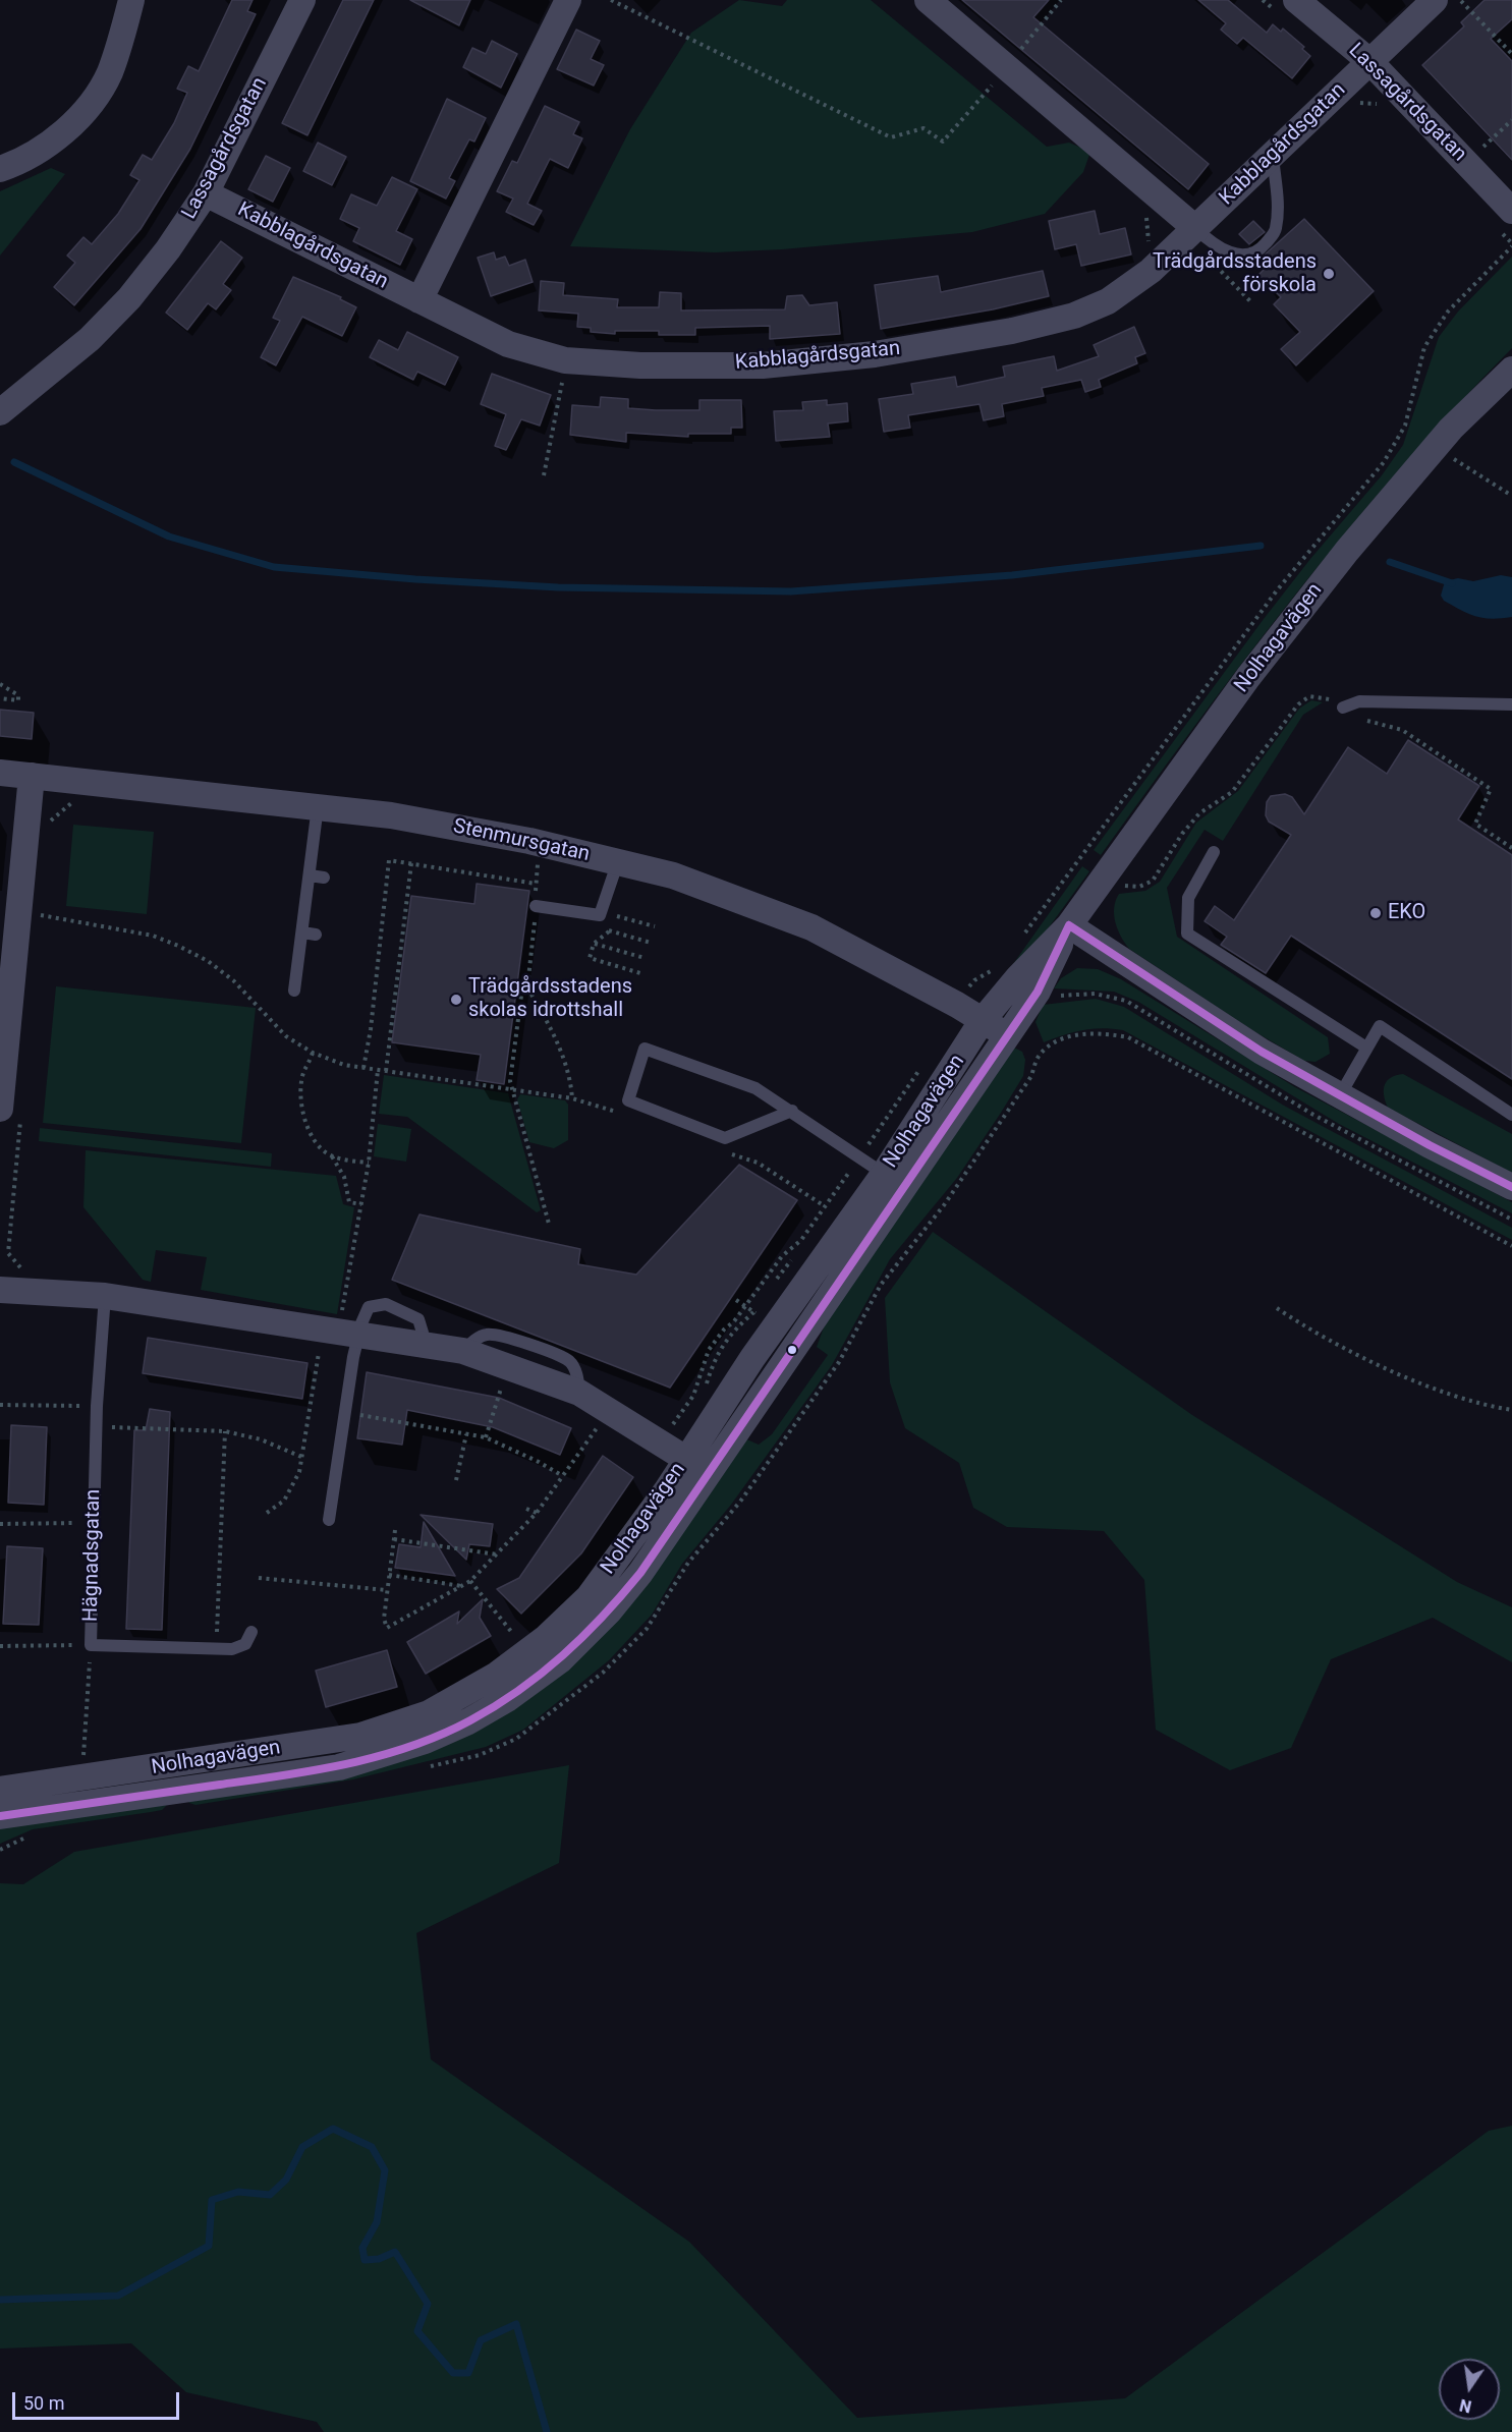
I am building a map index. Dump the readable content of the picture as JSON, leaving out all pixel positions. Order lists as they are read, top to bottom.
{
  "streets": {
    "street": [
      "Lassagårdsgatan",
      "Kabblagårdsgatan",
      "Nolhagavägen",
      "Stenmursgatan"
    ],
    "lane": ["Hägnadsgatan"]
  },
  "crossings": [
    ["Lassagårdsgatan", "Kabblagårdsgatan"],
    ["Nolhagavägen", "Stenmursgatan"]
  ],
  "places": ["Trädgårdsstadens förskola", "EKO", "Trädgårdsstadens skolas idrottshall"],
  "scale_bar": "50 m",
  "north": "bottom"
}
